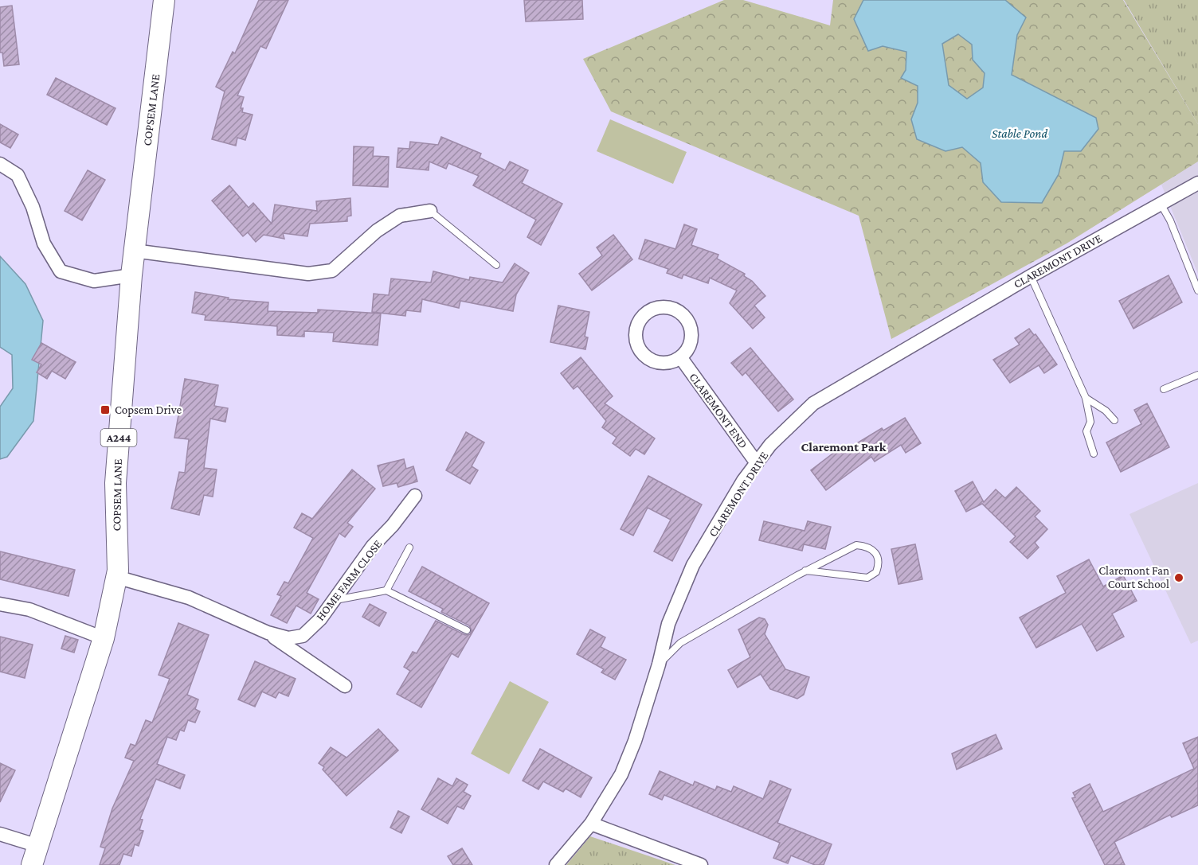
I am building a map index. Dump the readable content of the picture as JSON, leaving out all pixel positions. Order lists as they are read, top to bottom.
{
  "streets": {
    "main road": ["COPSEM LANE", "A244"],
    "street": ["CLAREMONT DRIVE", "CLAREMONT END", "HOME FARM CLOSE"]
  },
  "crossings": [
    ["COPSEM LANE", "HOME FARM CLOSE"],
    ["CLAREMONT DRIVE", "CLAREMONT END"]
  ],
  "districts": ["Claremont Park"],
  "water": ["Stable Pond"],
  "places": {
    "transit": ["Copsem Drive"],
    "other": ["Claremont Fan Court School"]
  }
}
